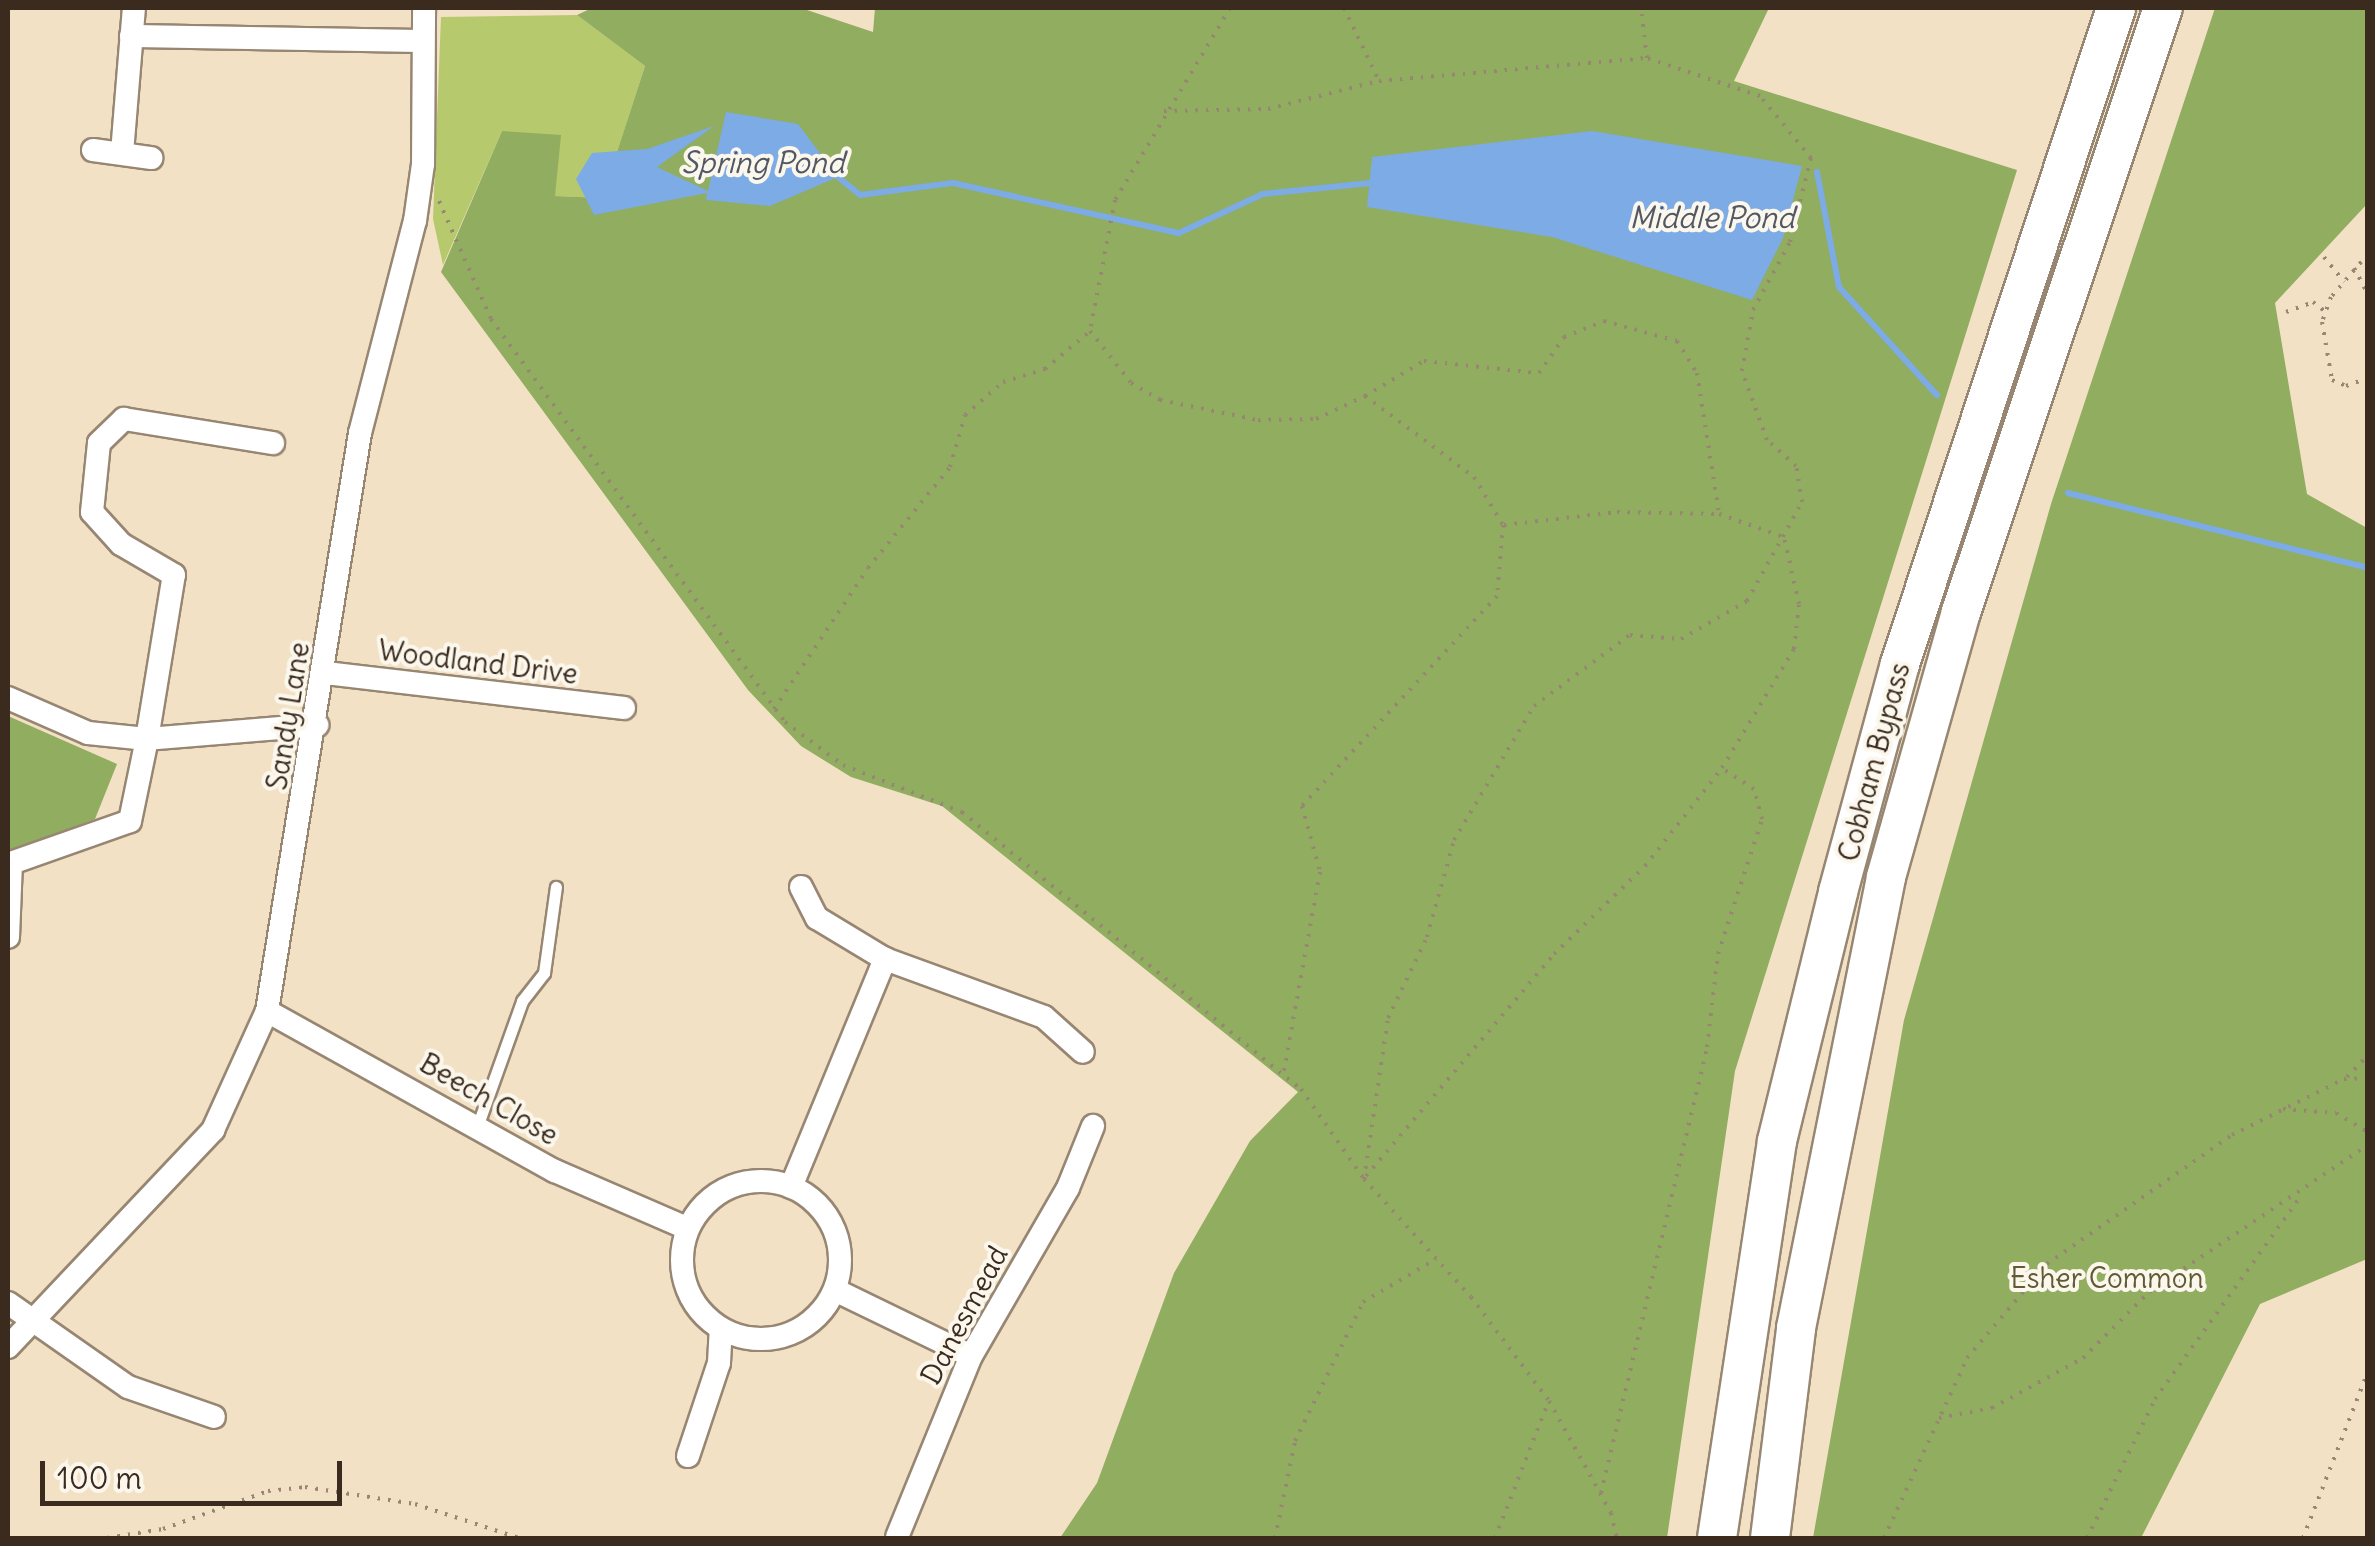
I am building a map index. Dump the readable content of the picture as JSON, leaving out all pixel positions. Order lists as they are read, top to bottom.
{
  "streets": {
    "highway": ["Cobham Bypass"],
    "street": [
      "Woodland Drive",
      "Sandy Lane",
      "Beech Close",
      "Danesmead"
    ]
  },
  "crossings": [
    ["Woodland Drive", "Sandy Lane"],
    ["Sandy Lane", "Beech Close"]
  ],
  "water": ["Spring Pond", "Middle Pond"],
  "parks": ["Esher Common"],
  "scale_bar": "100 m"
}
